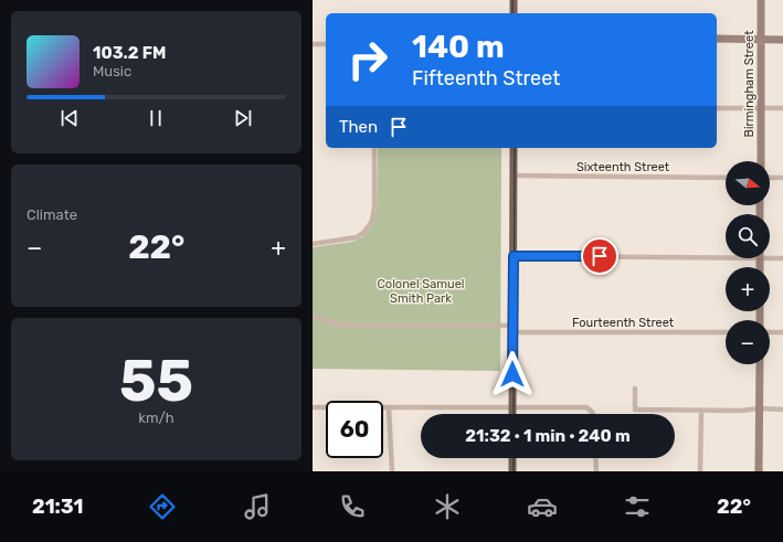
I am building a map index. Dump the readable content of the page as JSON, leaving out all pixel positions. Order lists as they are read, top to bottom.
{
  "streets": {
    "street": ["Birmingham Street", "Sixteenth Street", "Fourteenth Street"]
  },
  "parks": ["Colonel Samuel Smith Park"],
  "north": "right",
  "page": {
    "turn": ["140 m", "Fifteenth Street"],
    "song": ["103.2 FM", "Music"],
    "then": "Then",
    "map_buttons": ["+", "−"],
    "tile": [
      "Climate",
      ["55", "km/h"]
    ],
    "heat": ["−", "22°", "+"],
    "limit": "60",
    "trip": "21:32 · 1 min · 240 m",
    "tabs": ["21:31", "22°"]
  }
}
